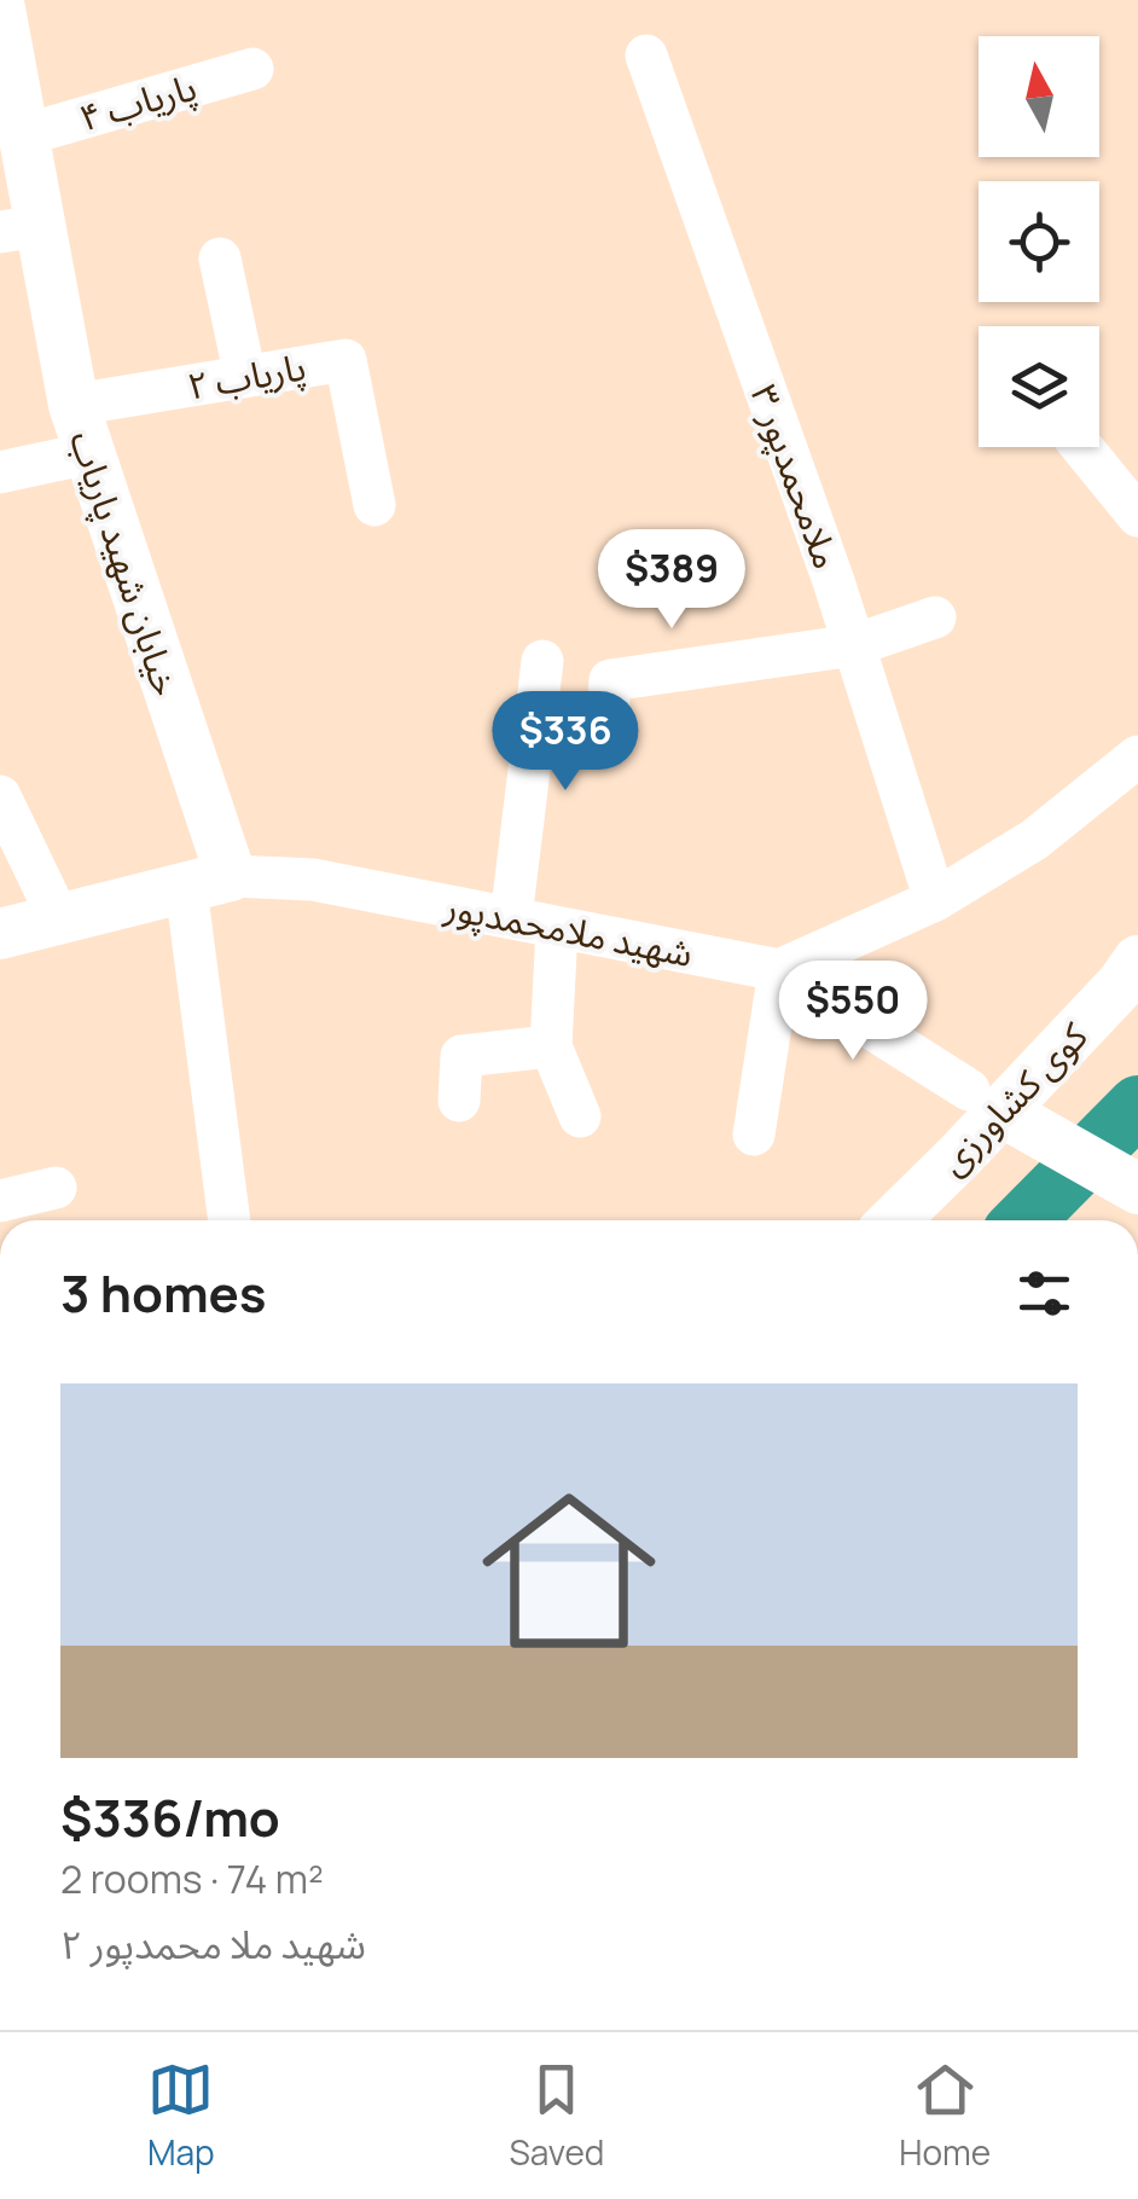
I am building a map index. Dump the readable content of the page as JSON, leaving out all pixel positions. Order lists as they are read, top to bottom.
{
  "streets": {
    "street": [
      "پاریاب ۴",
      "پاریاب ۲",
      "ملامحمدپور ۳",
      "خیابان شهید پاریاب",
      "شهید ملامحمدپور",
      "کوی کشاورزی"
    ]
  },
  "crossings": [
    ["پاریاب ۴", "خیابان شهید پاریاب"],
    ["پاریاب ۲", "خیابان شهید پاریاب"],
    ["خیابان شهید پاریاب", "شهید ملامحمدپور"]
  ],
  "north": "top",
  "page": {
    "price": ["$389", "$336", "$550"],
    "heading": "3 homes",
    "list": [
      {
        "name": "$336/mo",
        "note": "2 rooms · 74 m² · شهید ملا محمدپور ۲"
      }
    ],
    "tabs": ["Map", "Saved", "Home"]
  }
}
